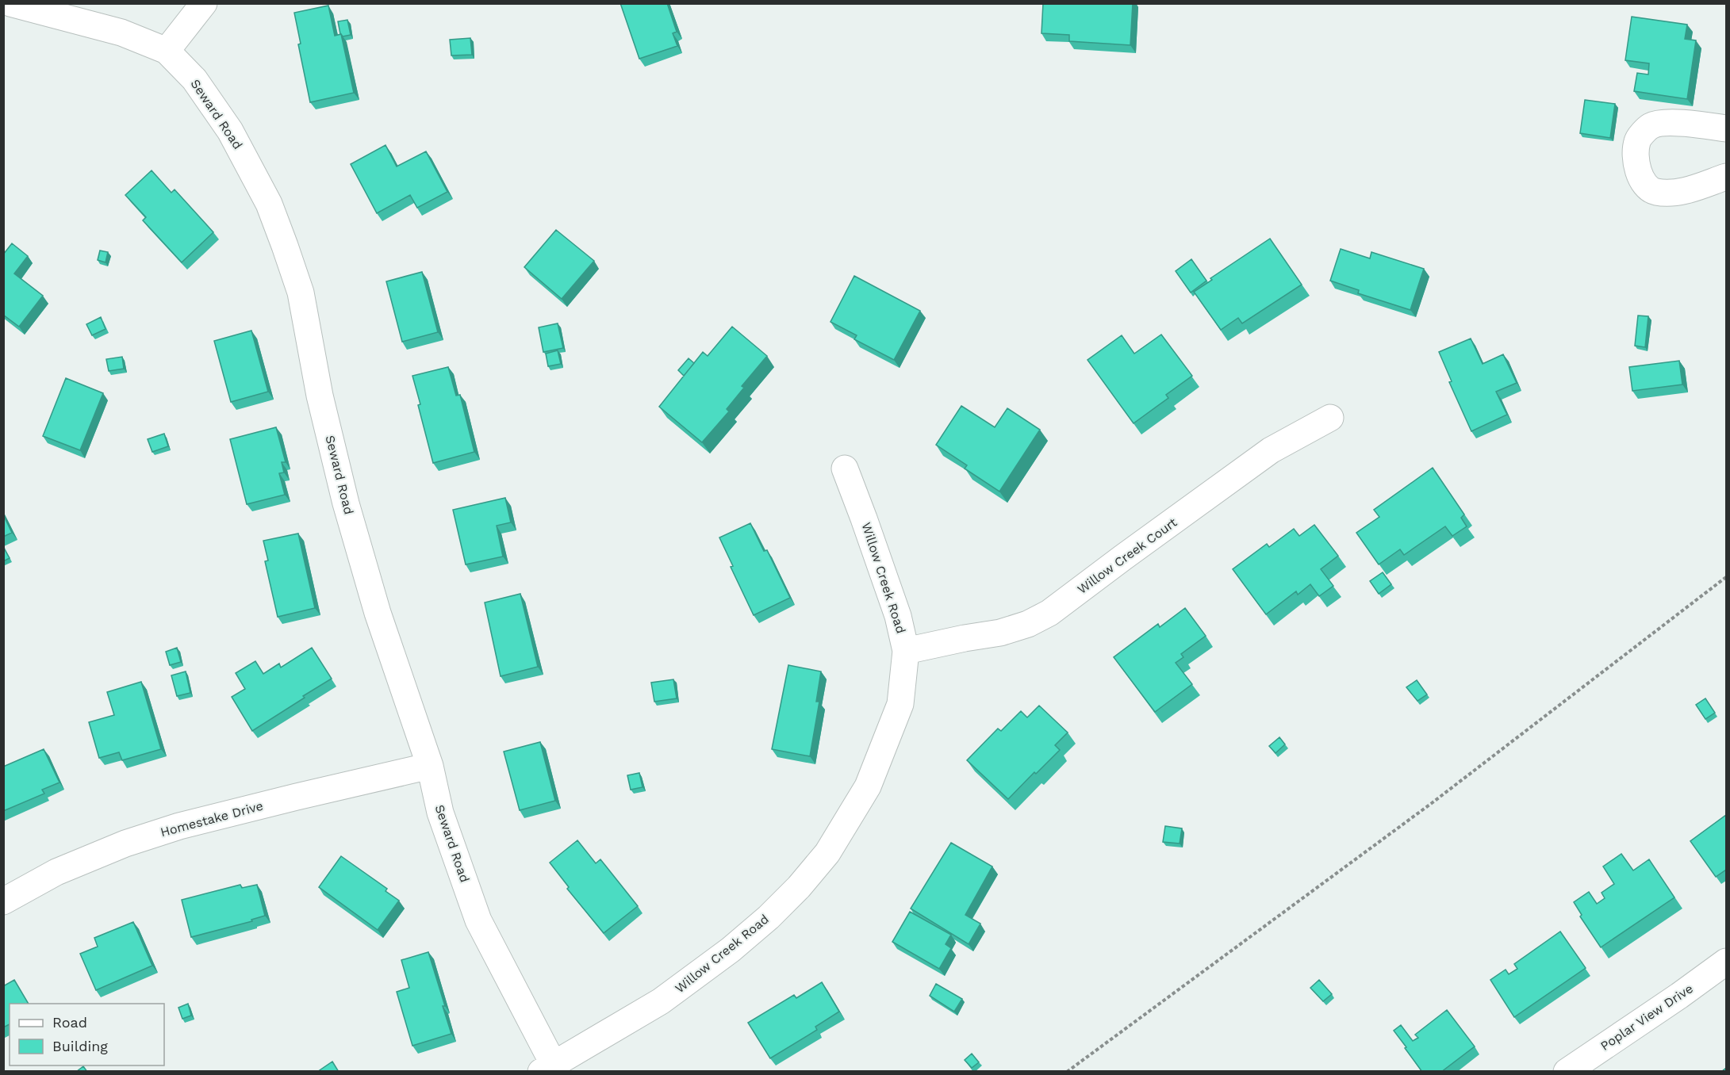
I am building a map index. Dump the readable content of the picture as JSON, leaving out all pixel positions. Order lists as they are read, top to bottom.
{
  "streets": {
    "street": [
      "Seward Road",
      "Willow Creek Court",
      "Willow Creek Road",
      "Homestake Drive",
      "Poplar View Drive"
    ]
  },
  "crossings": [
    ["Seward Road", "Willow Creek Road"],
    ["Seward Road", "Homestake Drive"],
    ["Willow Creek Court", "Willow Creek Road"]
  ],
  "legend": ["Road", "Building"]
}
